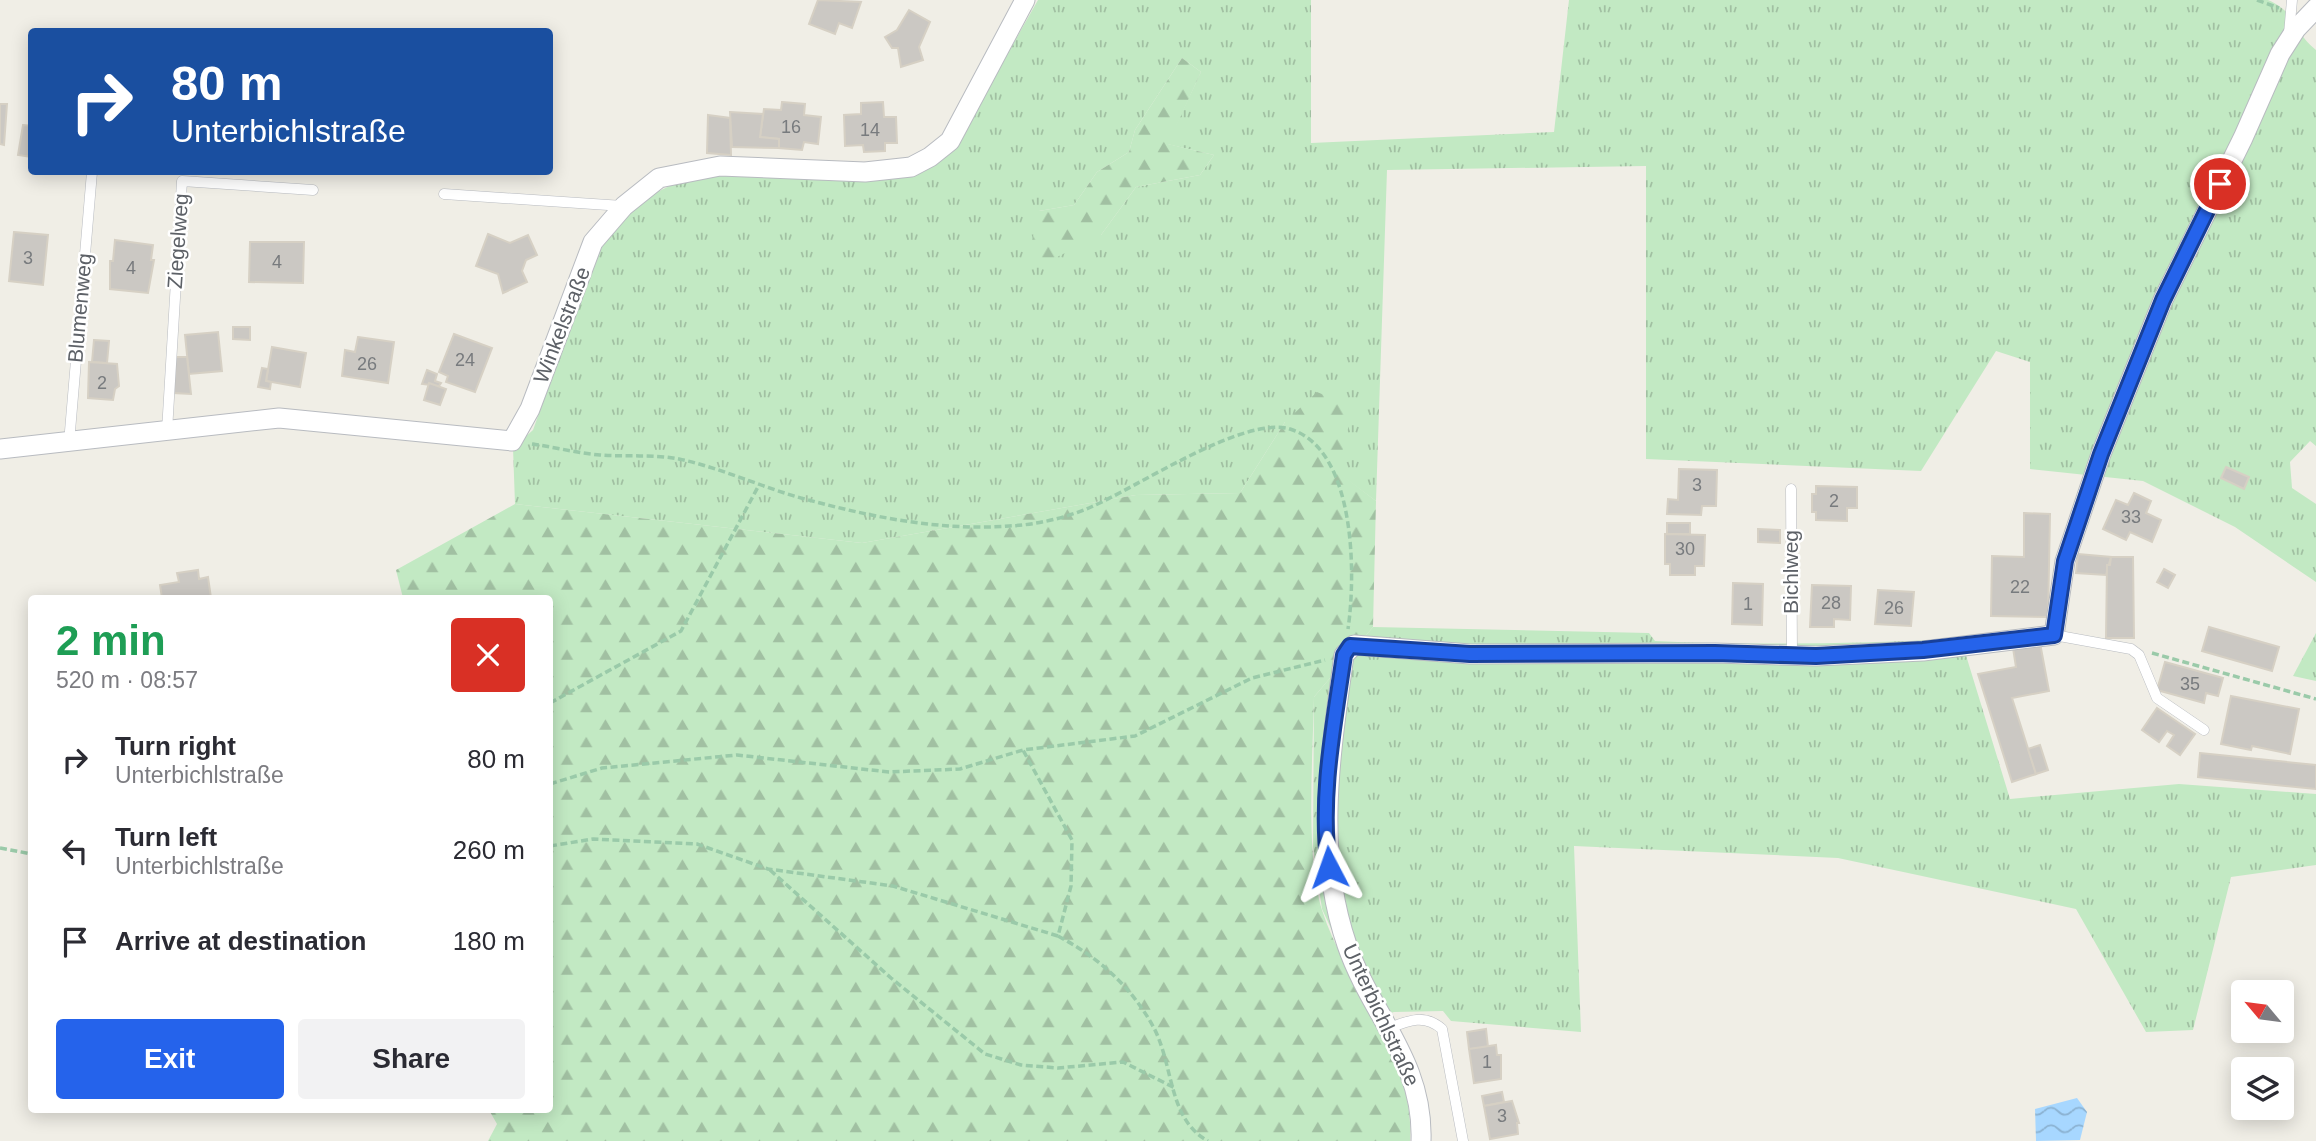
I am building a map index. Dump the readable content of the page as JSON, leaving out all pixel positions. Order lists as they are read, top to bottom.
{
  "streets": {
    "street": ["Winkelstraße", "Unterbichlstraße"],
    "lane": ["Ziegelweg", "Blumenweg", "Bichlweg"]
  },
  "house_numbers": [
    "16",
    "14",
    "3",
    "4",
    "4",
    "24",
    "26",
    "2",
    "3",
    "2",
    "33",
    "30",
    "22",
    "28",
    "1",
    "26",
    "35",
    "1",
    "3"
  ],
  "north": "top left",
  "page": {
    "turn": ["80 m", "Unterbichlstraße"],
    "heading": ["2 min", "520 m · 08:57"],
    "list": [
      {
        "name": "Turn right",
        "note": "Unterbichlstraße",
        "value": "80 m"
      },
      {
        "name": "Turn left",
        "note": "Unterbichlstraße",
        "value": "260 m"
      },
      {
        "name": "Arrive at destination",
        "value": "180 m"
      }
    ],
    "buttons": ["Exit", "Share"]
  }
}
